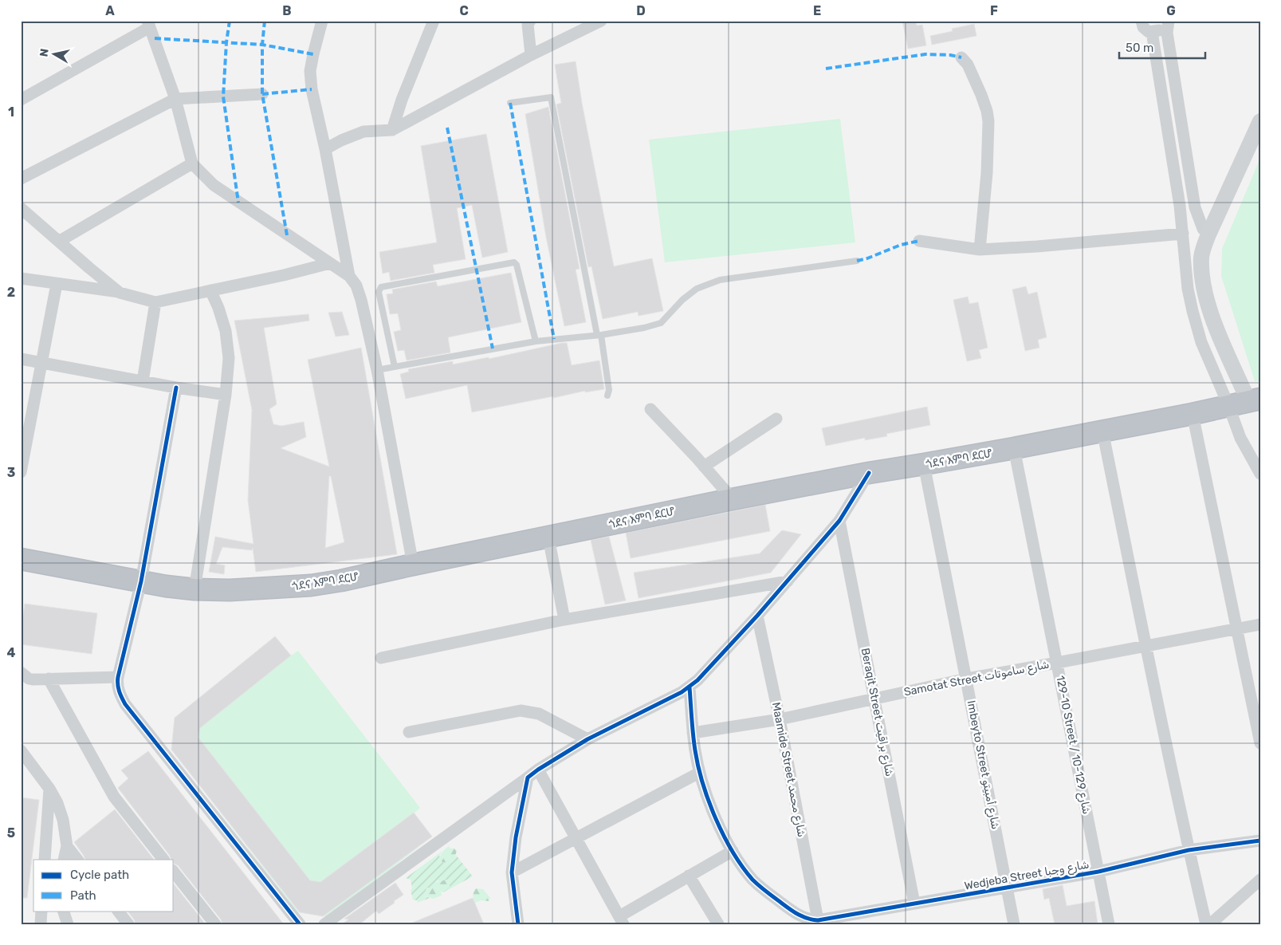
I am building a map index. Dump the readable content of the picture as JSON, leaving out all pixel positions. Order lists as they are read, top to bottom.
{
  "streets": {
    "highway": ["ጎደና እምባ ደርሆ"],
    "street": [
      "Samotat Street شارع ساموتات",
      "Beraqit Street شارع براقيت",
      "129-10 Street / شارع 129-10",
      "Imbeyto Street شارع أمبيتو",
      "Maamide Street شارع محمد",
      "Wedjeba Street شارع وجبا"
    ]
  },
  "crossings": [
    ["ጎደና እምባ ደርሆ", "129-10 Street / شارع 129-10"],
    ["ጎደና እምባ ደርሆ", "Imbeyto Street شارع أمبيتو"],
    ["Samotat Street شارع ساموتات", "Beraqit Street شارع براقيت"],
    ["Samotat Street شارع ساموتات", "129-10 Street / شارع 129-10"],
    ["Samotat Street شارع ساموتات", "Imbeyto Street شارع أمبيتو"],
    ["Samotat Street شارع ساموتات", "Maamide Street شارع محمد"],
    ["Samotat Street شارع ساموتات", "Wedjeba Street شارع وجبا"],
    ["Beraqit Street شارع براقيت", "Wedjeba Street شارع وجبا"],
    ["129-10 Street / شارع 129-10", "Wedjeba Street شارع وجبا"],
    ["Imbeyto Street شارع أمبيتو", "Wedjeba Street شارع وجبا"],
    ["Maamide Street شارع محمد", "Wedjeba Street شارع وجبا"]
  ],
  "legend": ["Cycle path", "Path"],
  "scale_bar": "50 m",
  "north": "left",
  "grid": {
    "columns": [
      "A",
      "B",
      "C",
      "D",
      "E",
      "F",
      "G"
    ],
    "rows": [
      "1",
      "2",
      "3",
      "4",
      "5"
    ]
  }
}
